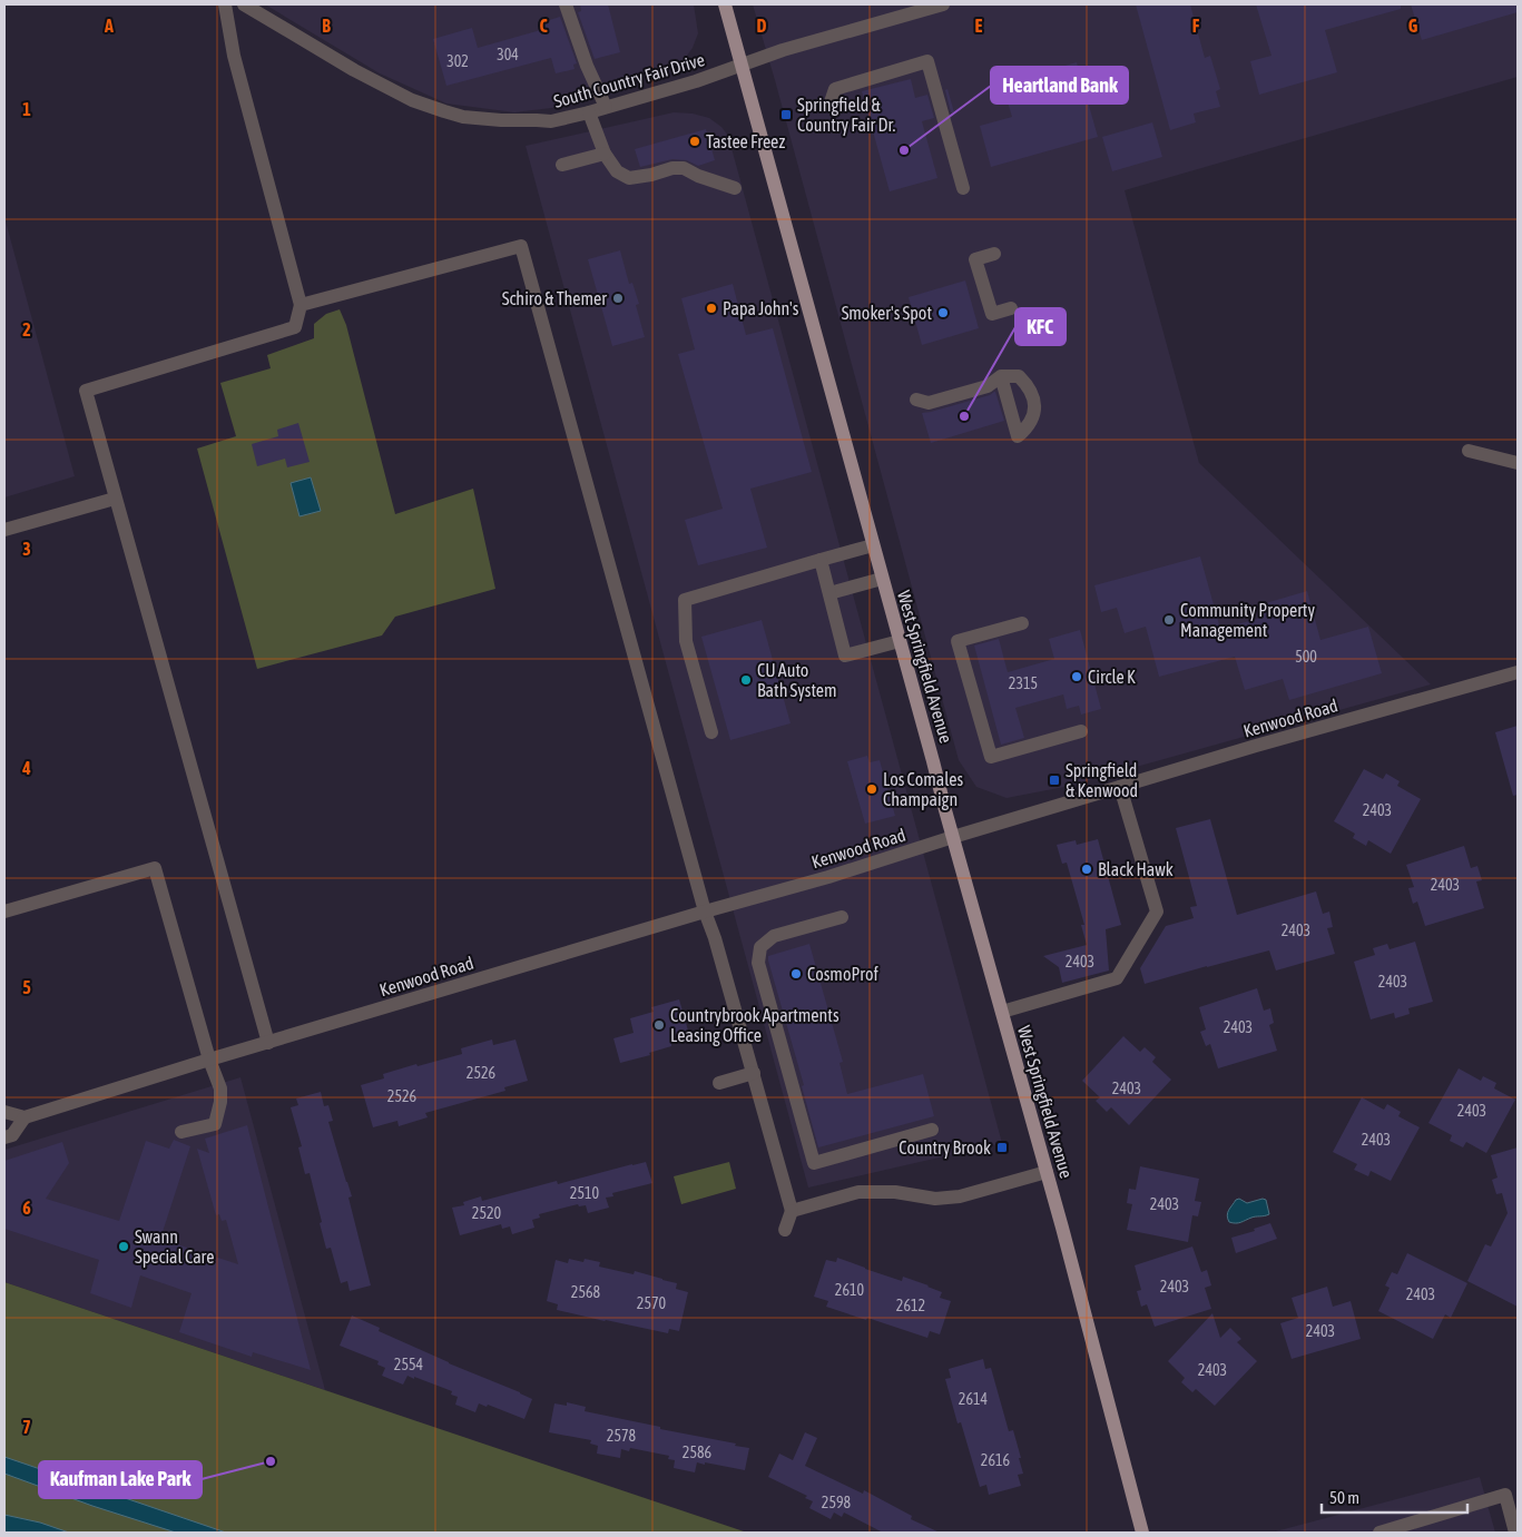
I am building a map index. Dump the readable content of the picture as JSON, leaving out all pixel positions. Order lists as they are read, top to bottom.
{
  "streets": {
    "main road": ["West Springfield Avenue"],
    "street": ["South Country Fair Drive", "Kenwood Road"]
  },
  "crossings": [
    ["South Country Fair Drive", "West Springfield Avenue"],
    ["West Springfield Avenue", "Kenwood Road"]
  ],
  "places": {
    "transit": ["Springfield & Country Fair Dr.", "Springfield & Kenwood", "Country Brook"],
    "other": [
      "Tastee Freez",
      "Heartland Bank",
      "Schiro & Themer",
      "Papa John's",
      "Smoker's Spot",
      "KFC",
      "Community Property Management",
      "Circle K",
      "CU Auto Bath System",
      "Los Comales Champaign",
      "Black Hawk",
      "CosmoProf",
      "Countrybrook Apartments Leasing Office",
      "Swann Special Care",
      "Kaufman Lake Park"
    ]
  },
  "house_numbers": [
    "304",
    "302",
    "500",
    "2315",
    "2403",
    "2403",
    "2403",
    "2403",
    "2403",
    "2403",
    "2526",
    "2403",
    "2526",
    "2403",
    "2403",
    "2510",
    "2403",
    "2520",
    "2403",
    "2610",
    "2568",
    "2403",
    "2570",
    "2612",
    "2403",
    "2554",
    "2403",
    "2614",
    "2578",
    "2586",
    "2616",
    "2598"
  ],
  "scale_bar": "50 m",
  "grid": {
    "columns": [
      "A",
      "B",
      "C",
      "D",
      "E",
      "F",
      "G"
    ],
    "rows": [
      "1",
      "2",
      "3",
      "4",
      "5",
      "6",
      "7"
    ]
  }
}
